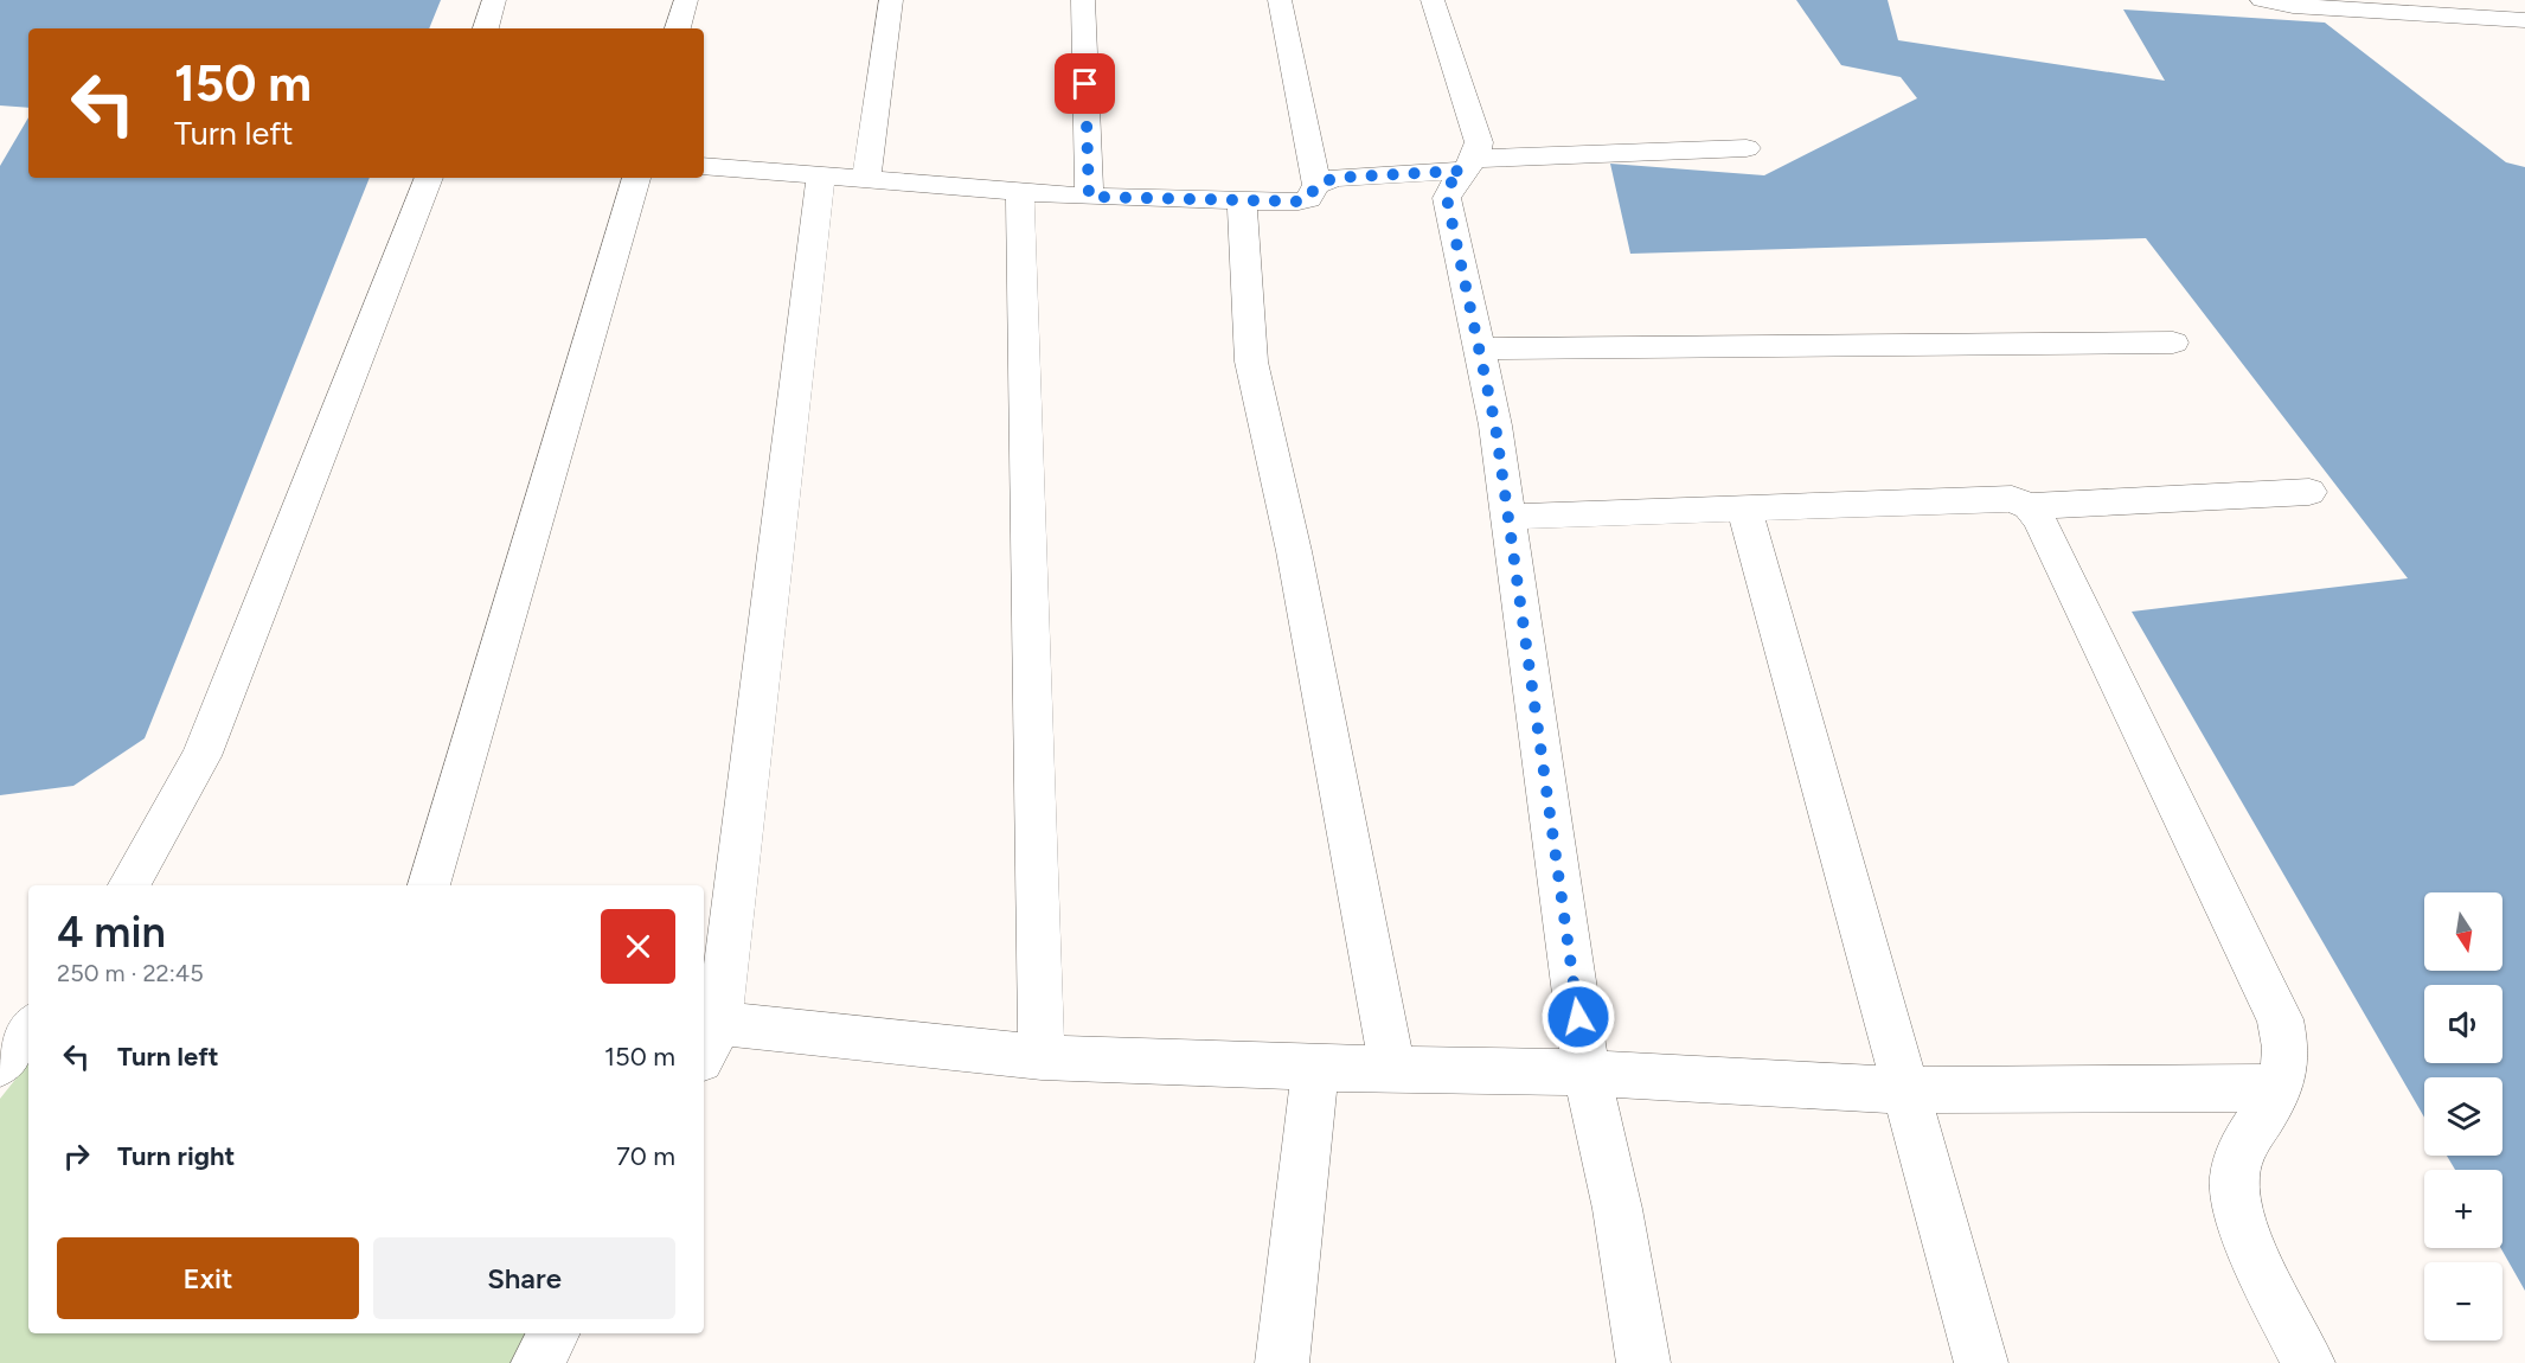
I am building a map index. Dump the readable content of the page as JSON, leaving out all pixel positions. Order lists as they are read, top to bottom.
{
  "north": "bottom",
  "page": {
    "turn": ["150 m", "Turn left"],
    "heading": ["4 min", "250 m · 22:45"],
    "map_buttons": ["+", "−"],
    "list": [
      {
        "name": "Turn left",
        "value": "150 m"
      },
      {
        "name": "Turn right",
        "value": "70 m"
      }
    ],
    "buttons": ["Exit", "Share"]
  }
}
